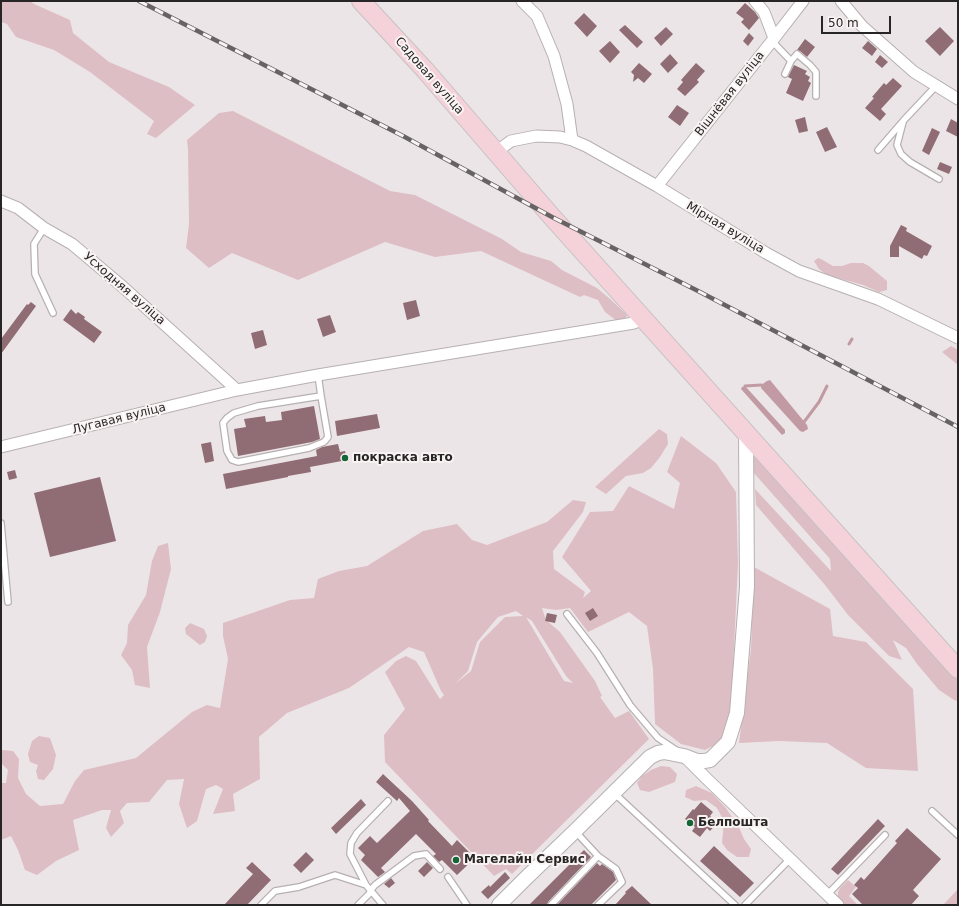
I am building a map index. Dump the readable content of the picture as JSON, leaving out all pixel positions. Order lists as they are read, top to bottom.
{
  "streets": {
    "main road": ["Садовая вуліца"],
    "street": [
      "Вішнёвая вуліца",
      "Мірная вуліца",
      "Усходняя вуліца",
      "Лугавая вуліца"
    ]
  },
  "crossings": [
    ["Садовая вуліца", "Мірная вуліца"],
    ["Садовая вуліца", "Лугавая вуліца"],
    ["Вішнёвая вуліца", "Мірная вуліца"],
    ["Усходняя вуліца", "Лугавая вуліца"]
  ],
  "places": ["покраска авто", "Белпошта", "Магелайн Сервис"],
  "scale_bar": "50 m"
}
